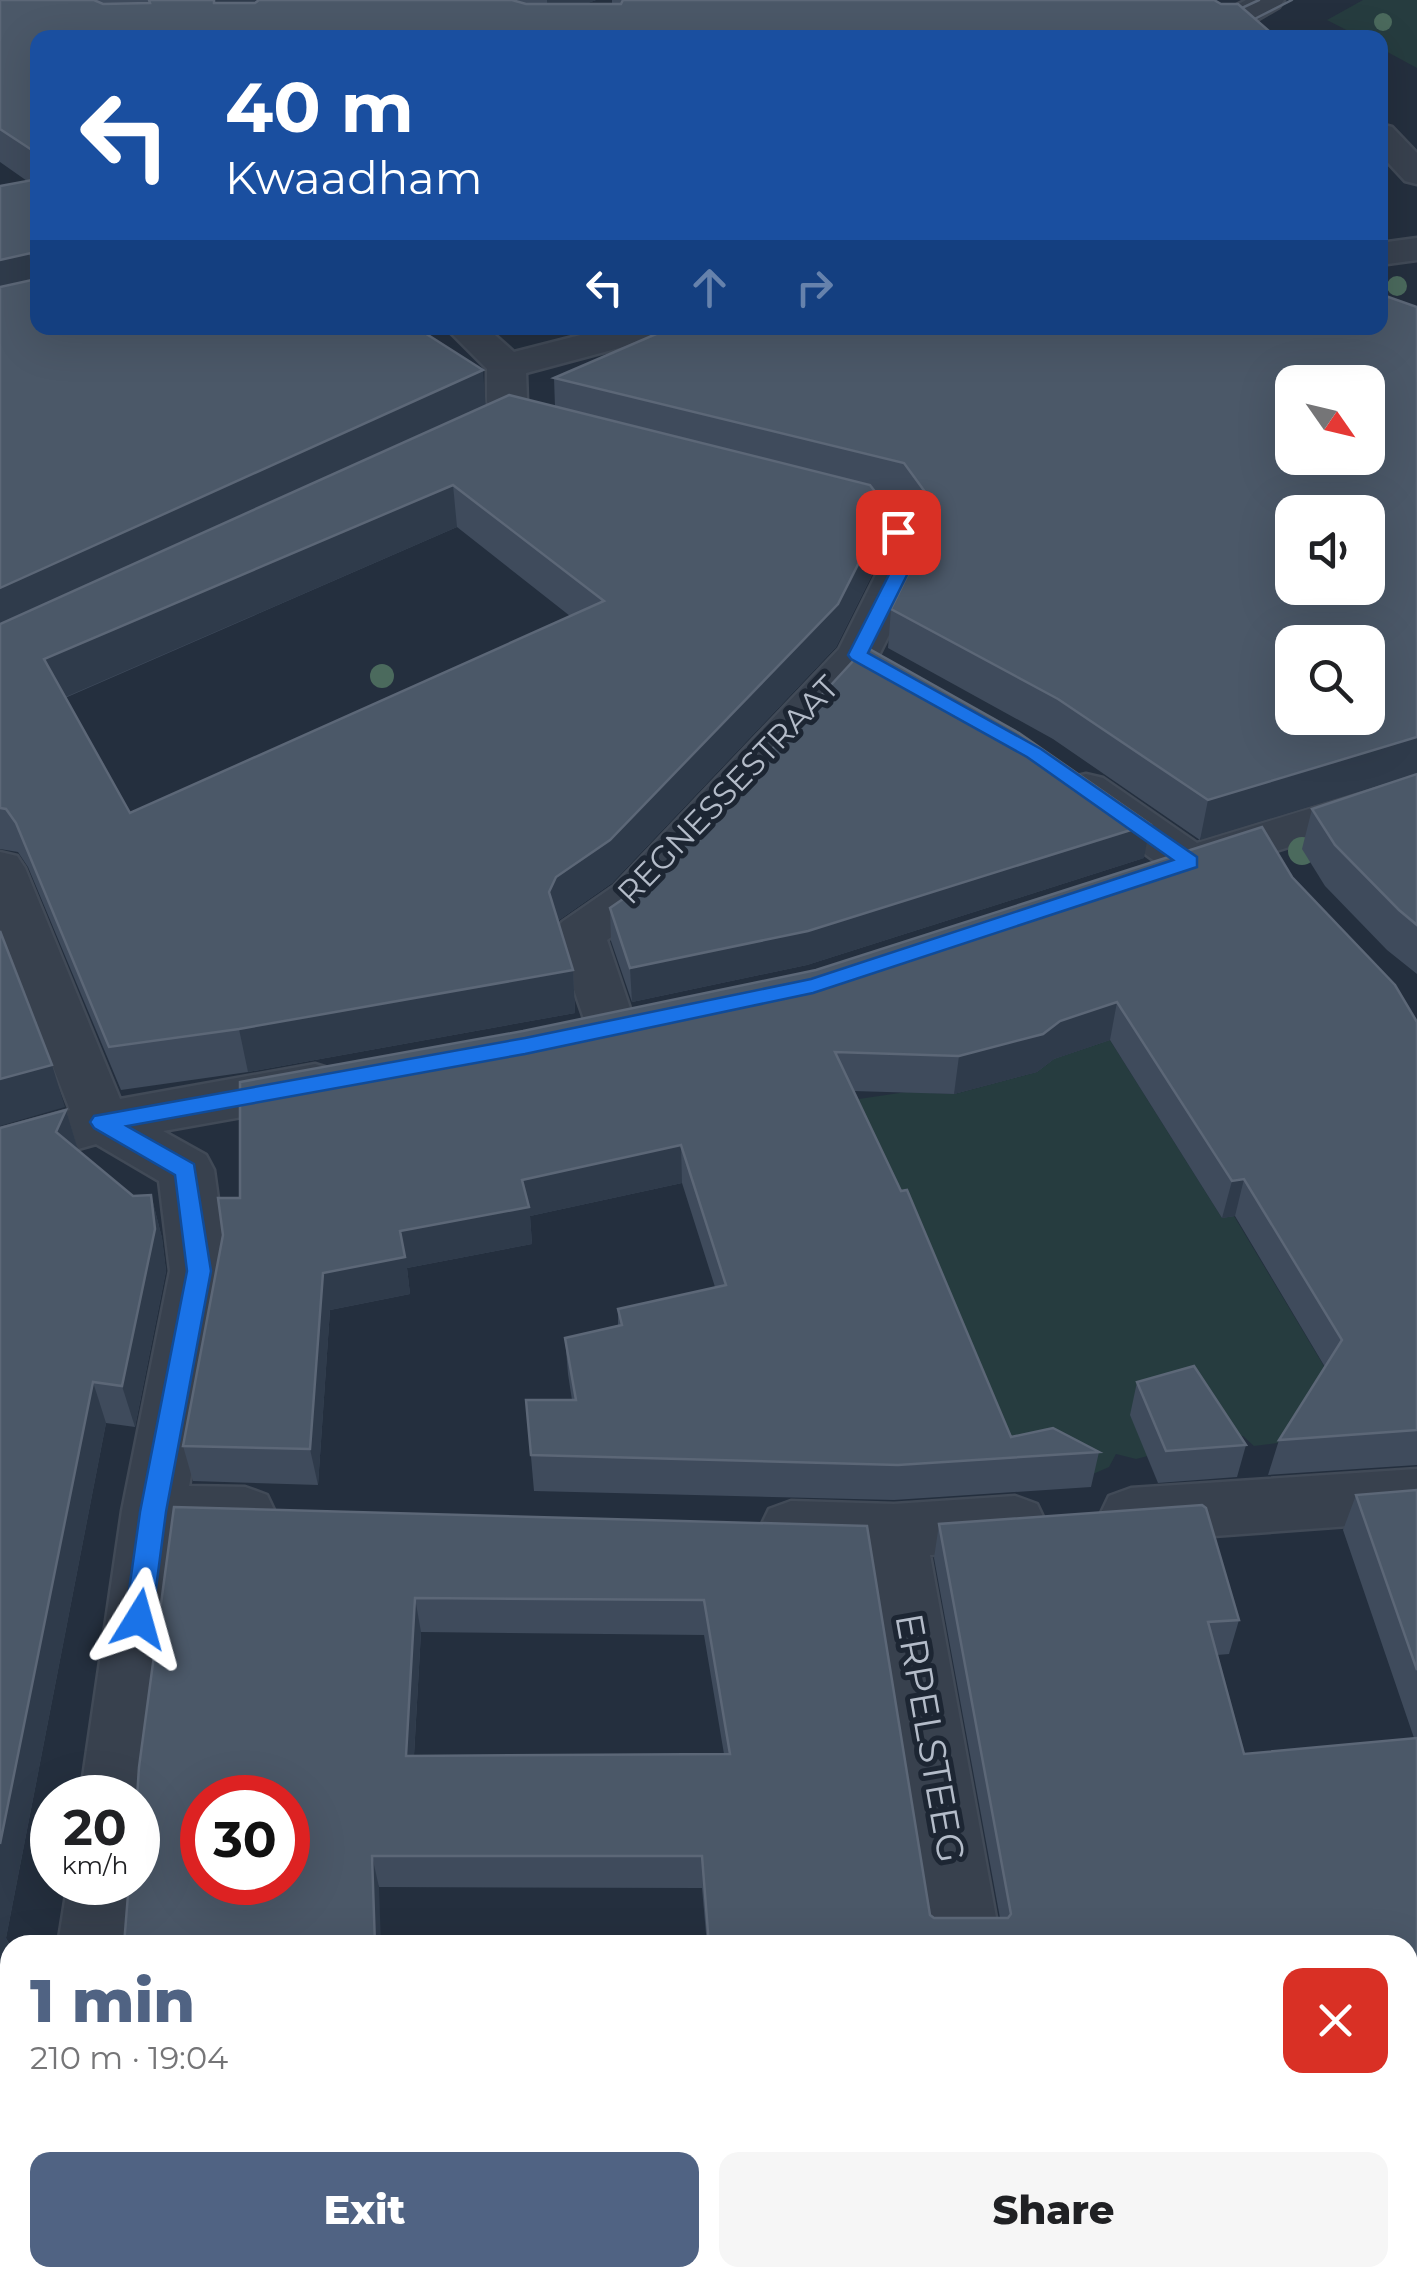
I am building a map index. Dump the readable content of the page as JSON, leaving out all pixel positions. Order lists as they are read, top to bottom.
{
  "streets": {
    "street": ["REGNESSESTRAAT", "ERPELSTEEG"]
  },
  "north": "bottom right",
  "page": {
    "turn": ["40 m", "Kwaadham"],
    "speed": "20 km/h",
    "limit": "30",
    "heading": ["1 min", "210 m · 19:04"],
    "buttons": ["Exit", "Share"]
  }
}
